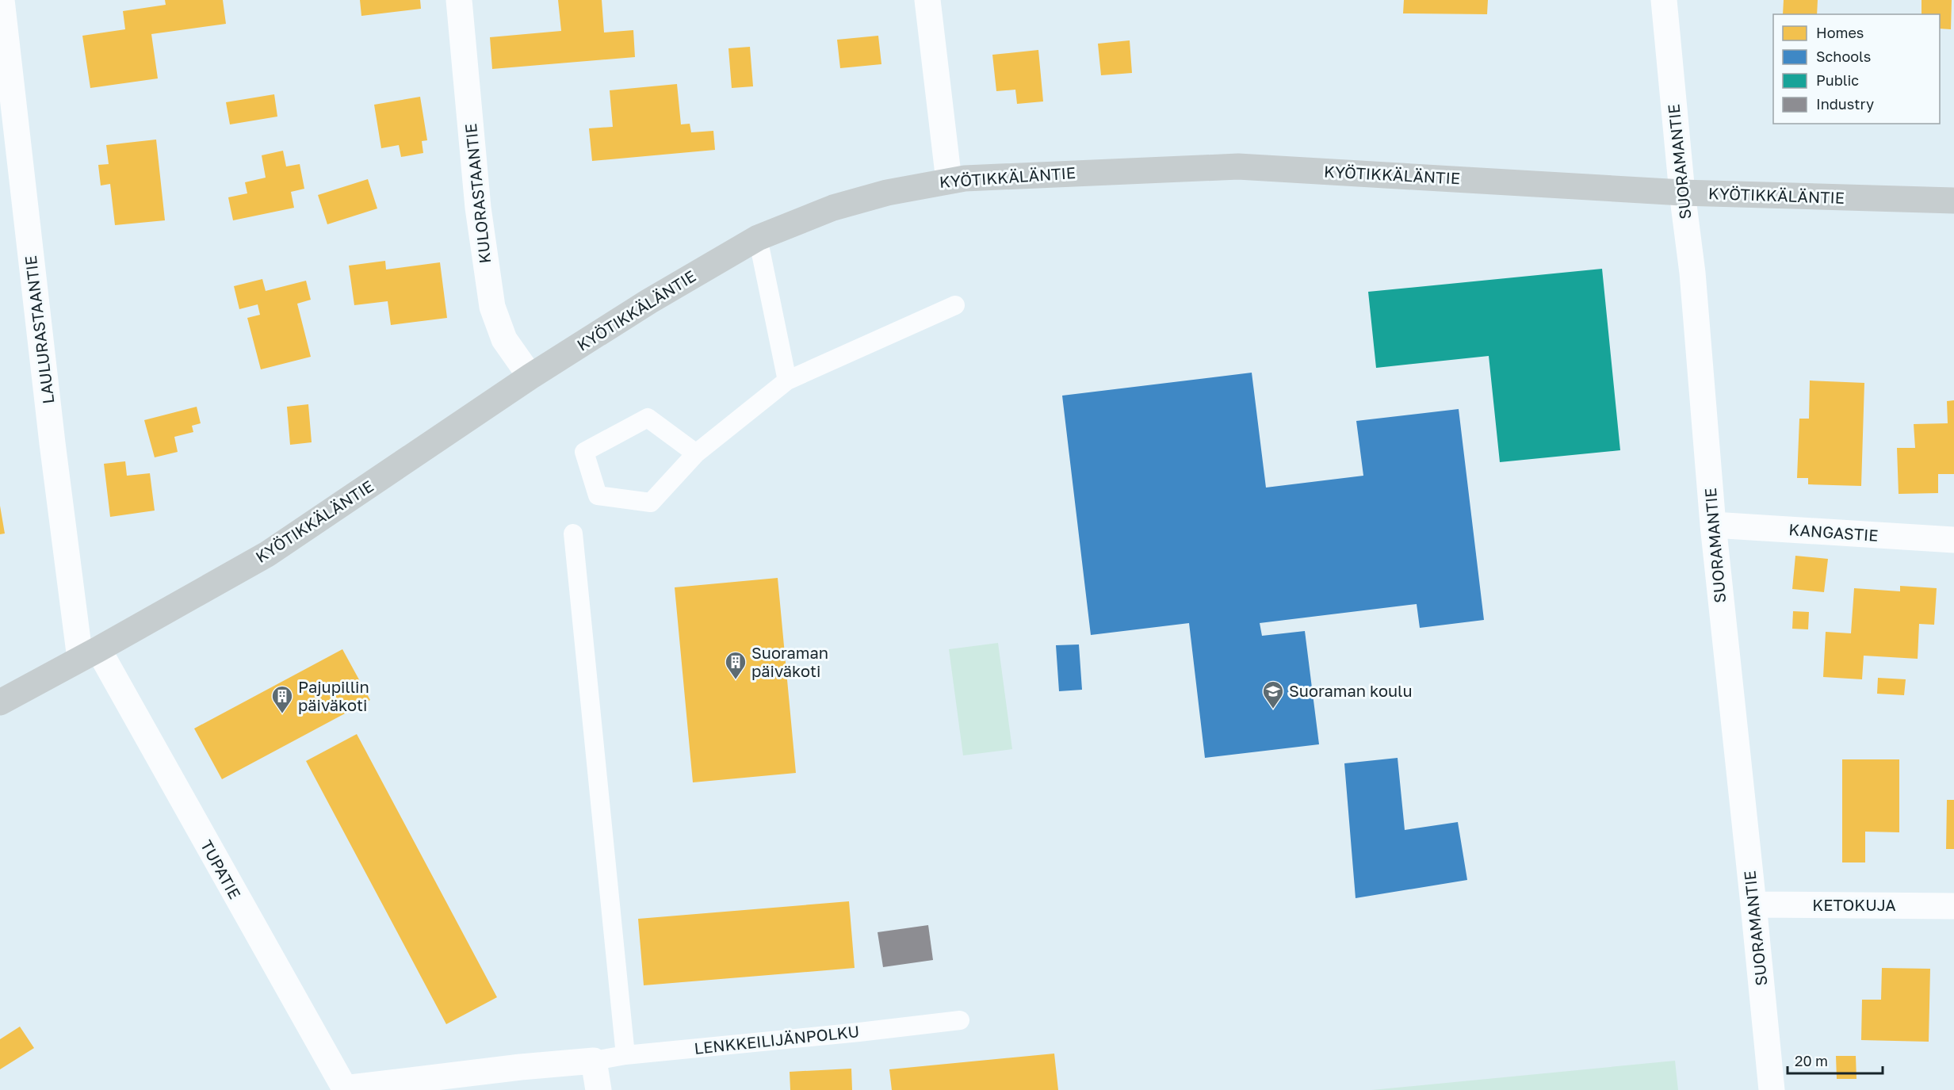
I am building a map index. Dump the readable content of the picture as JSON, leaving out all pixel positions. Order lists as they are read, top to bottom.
{
  "streets": {
    "main road": ["KYÖTIKKÄLÄNTIE"],
    "street": [
      "SUORAMANTIE",
      "KULORASTAANTIE",
      "LAULURASTAANTIE",
      "KANGASTIE",
      "TUPATIE",
      "KETOKUJA"
    ],
    "lane": ["LENKKEILIJÄNPOLKU"]
  },
  "crossings": [
    ["SUORAMANTIE", "KYÖTIKKÄLÄNTIE"],
    ["SUORAMANTIE", "KANGASTIE"],
    ["SUORAMANTIE", "KETOKUJA"],
    ["KYÖTIKKÄLÄNTIE", "KULORASTAANTIE"],
    ["KYÖTIKKÄLÄNTIE", "LAULURASTAANTIE"],
    ["KYÖTIKKÄLÄNTIE", "TUPATIE"],
    ["LAULURASTAANTIE", "TUPATIE"],
    ["TUPATIE", "LENKKEILIJÄNPOLKU"]
  ],
  "places": {
    "building": ["Suoraman päiväkoti", "Pajupillin päiväkoti"],
    "school or university": ["Suoraman koulu"]
  },
  "legend": [
    "Homes",
    "Schools",
    "Public",
    "Industry"
  ],
  "scale_bar": "20 m"
}
